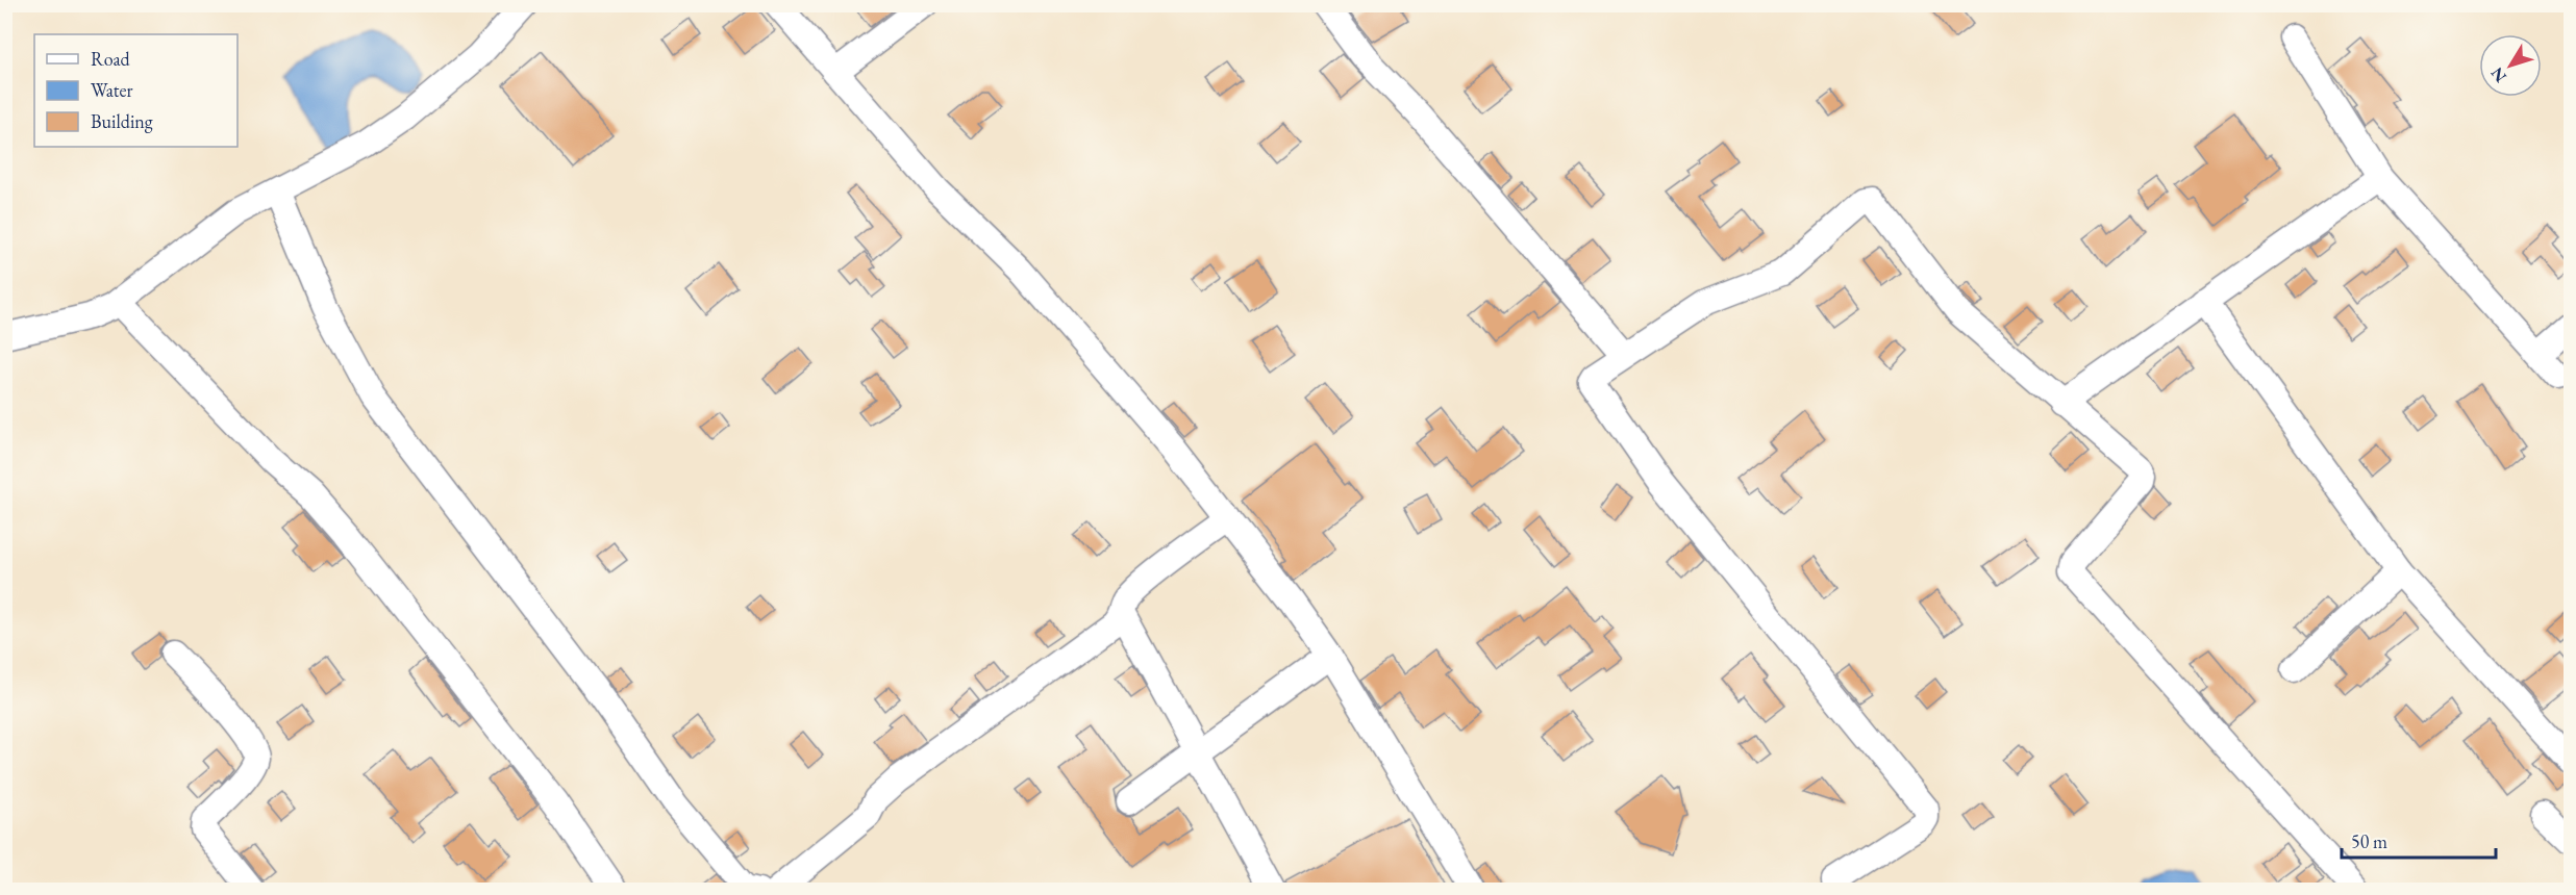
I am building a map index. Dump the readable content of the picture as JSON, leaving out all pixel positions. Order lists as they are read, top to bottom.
{
  "legend": ["Road", "Water", "Building"],
  "scale_bar": "50 m",
  "north": "bottom left"
}
